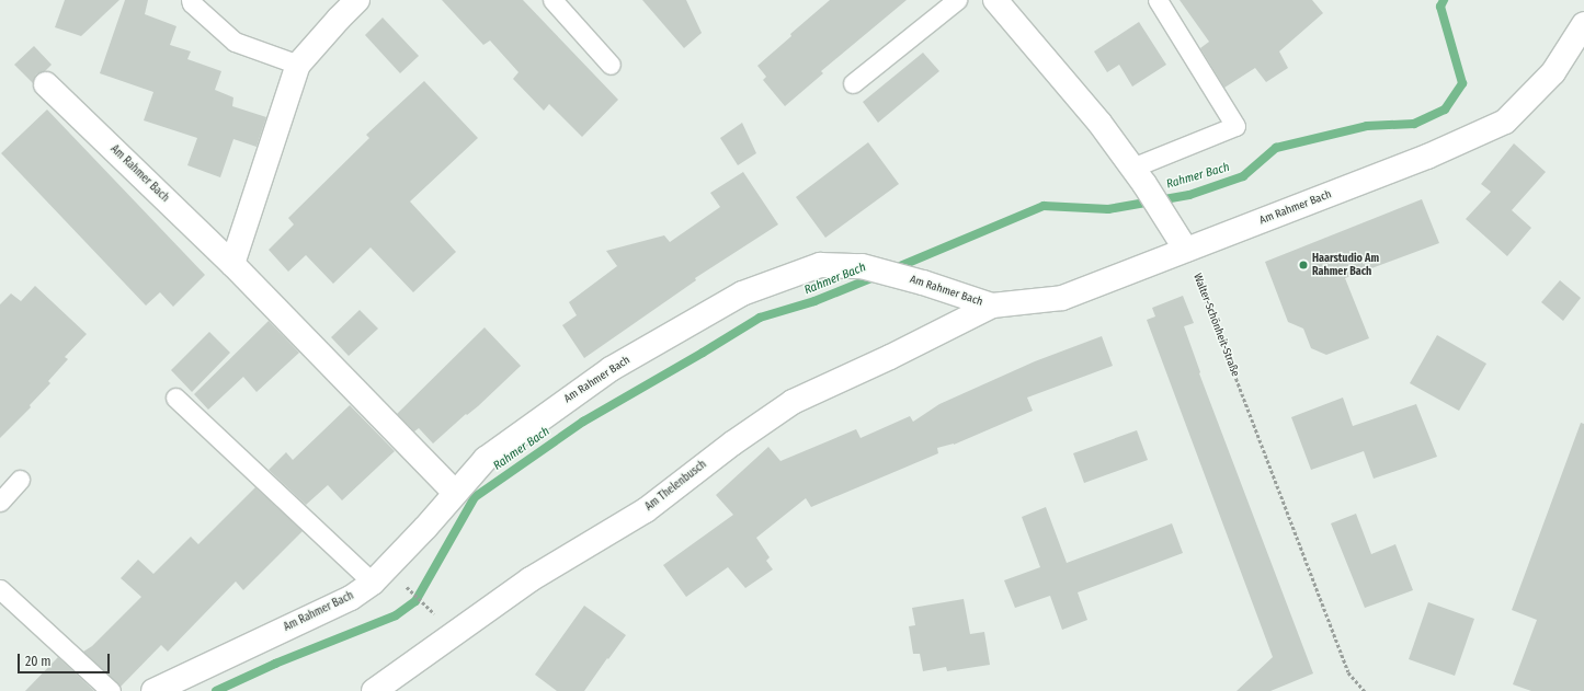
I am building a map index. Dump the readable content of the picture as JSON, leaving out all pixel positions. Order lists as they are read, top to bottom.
{
  "streets": {
    "street": ["Am Rahmer Bach", "Am Thelenbusch"],
    "path": ["Walter-Schönheit-Straße"]
  },
  "crossings": [
    ["Am Rahmer Bach", "Walter-Schönheit-Straße"],
    ["Am Rahmer Bach", "Am Thelenbusch"]
  ],
  "water": ["Rahmer Bach"],
  "places": ["Haarstudio Am Rahmer Bach"],
  "scale_bar": "20 m"
}
